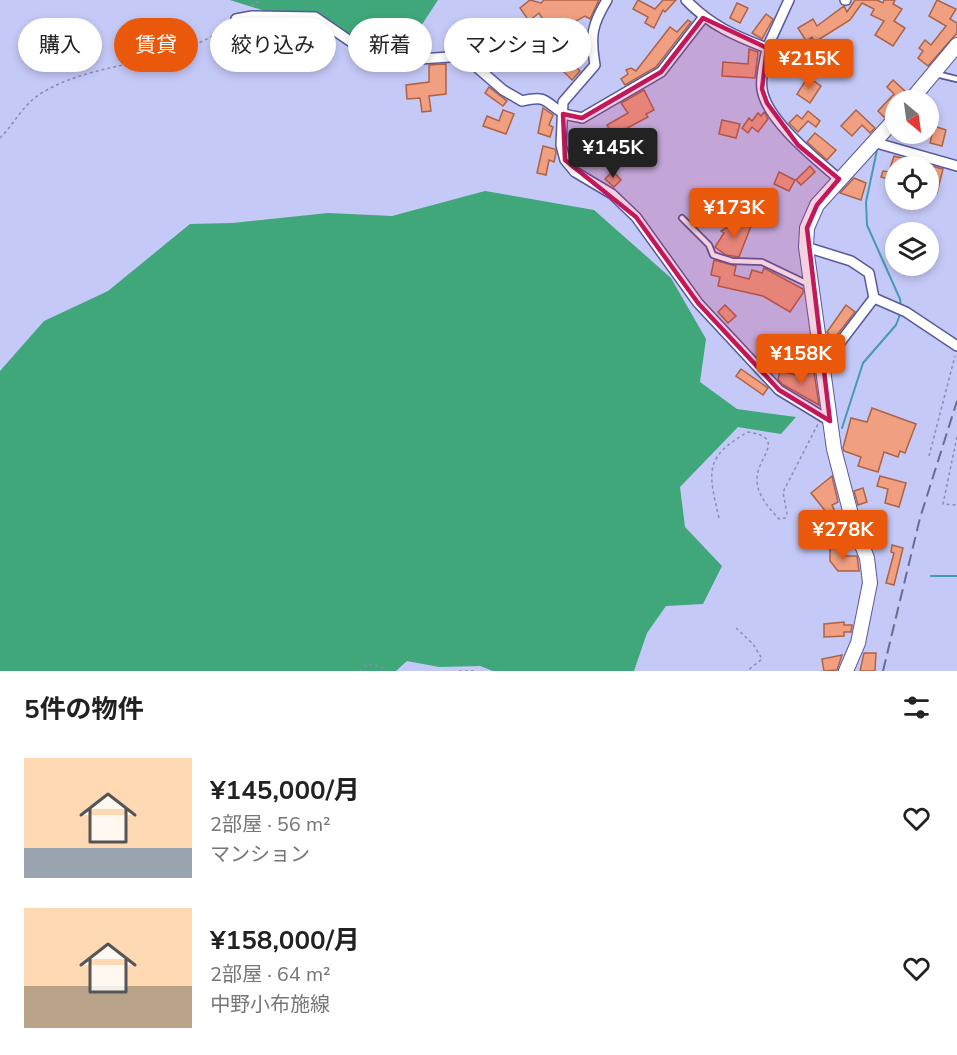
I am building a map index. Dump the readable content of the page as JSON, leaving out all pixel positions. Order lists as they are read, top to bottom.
{
  "north": "bottom right",
  "page": {
    "chip": [
      "購入",
      "賃貸",
      "絞り込み",
      "新着",
      "マンション"
    ],
    "price": [
      "¥215K",
      "¥145K",
      "¥173K",
      "¥158K",
      "¥278K"
    ],
    "heading": "5件の物件",
    "list": [
      {
        "name": "¥145,000/月",
        "note": "2部屋 · 56 m² · マンション"
      },
      {
        "name": "¥158,000/月",
        "note": "2部屋 · 64 m² · 中野小布施線"
      }
    ]
  }
}
